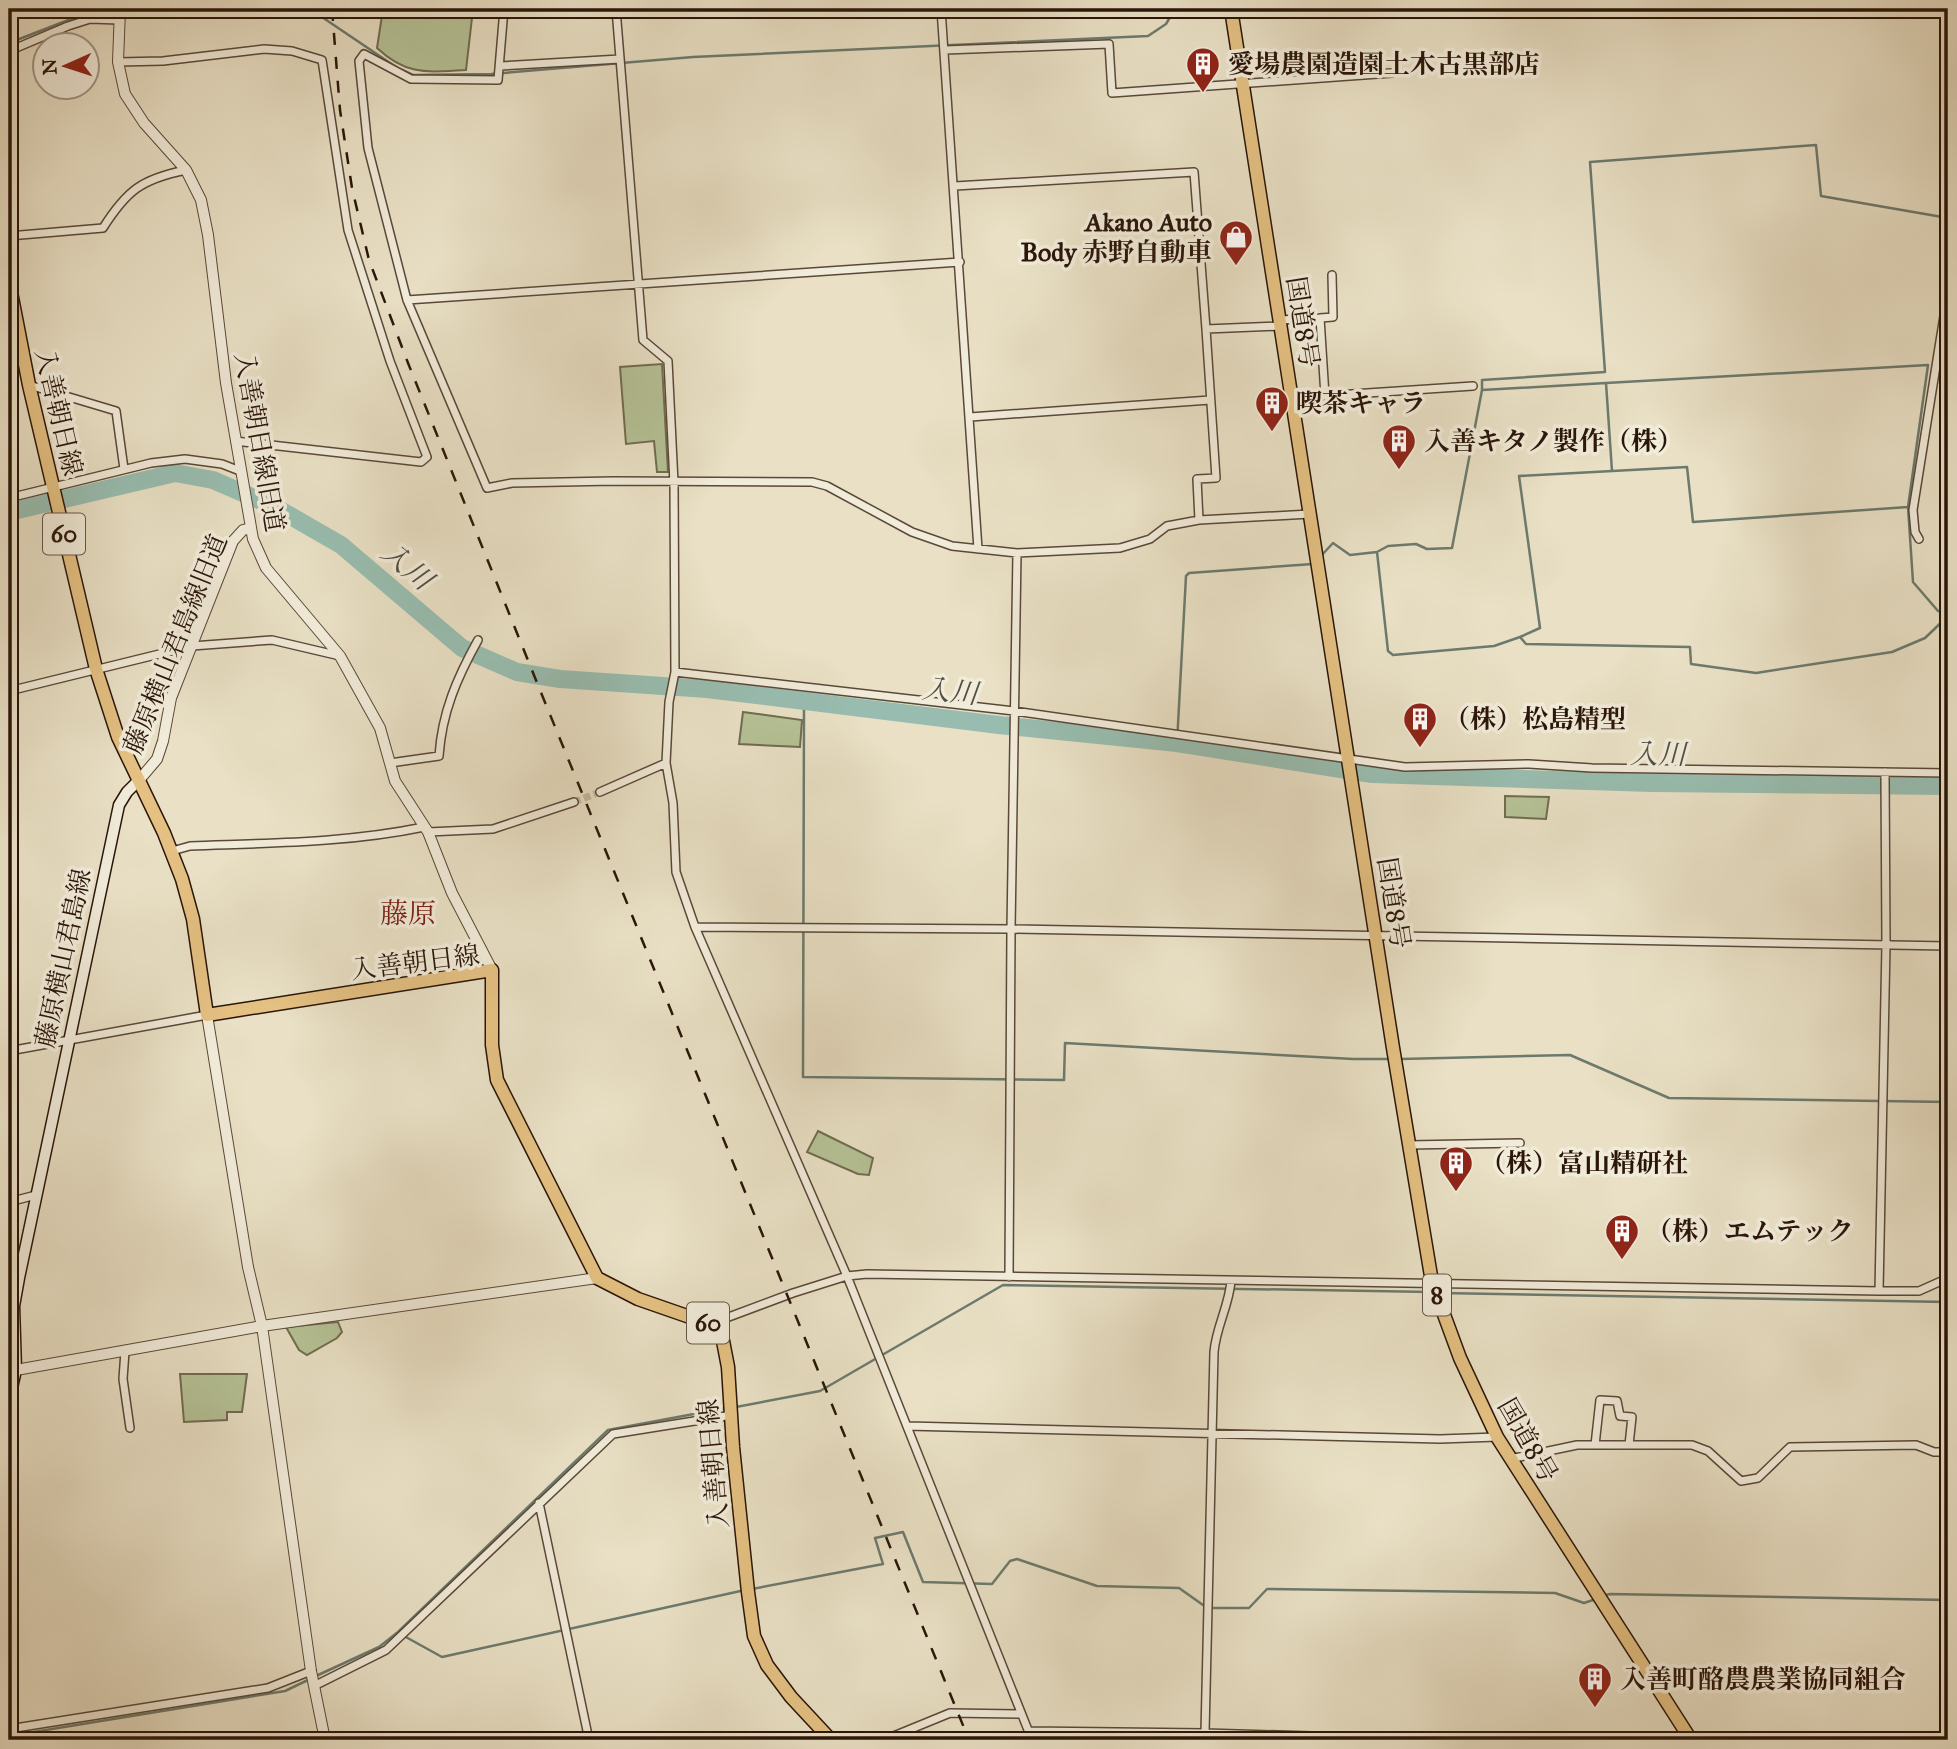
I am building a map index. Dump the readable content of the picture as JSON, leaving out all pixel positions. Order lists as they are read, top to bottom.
{
  "streets": {
    "main road": [
      "国道8号",
      "入善朝日線",
      "60",
      "藤原横山君島線",
      "8"
    ],
    "street": ["入善朝日線旧道", "藤原横山君島線旧道"]
  },
  "crossings": [
    ["入善朝日線", "入善朝日線旧道"],
    ["入善朝日線", "60"],
    ["入善朝日線", "藤原横山君島線旧道"],
    ["入善朝日線", "藤原横山君島線"],
    ["入善朝日線旧道", "藤原横山君島線旧道"],
    ["藤原横山君島線旧道", "藤原横山君島線"]
  ],
  "districts": ["藤原"],
  "water": ["入川"],
  "places": {
    "building": [
      "愛場農園造園土木古黒部店",
      "喫茶キャラ",
      "入善キタノ製作（株）",
      "（株）松島精型",
      "（株）富山精研社",
      "（株）エムテック",
      "入善町酪農農業協同組合"
    ],
    "shop": ["Akano Auto Body 赤野自動車"]
  },
  "north": "left"
}
